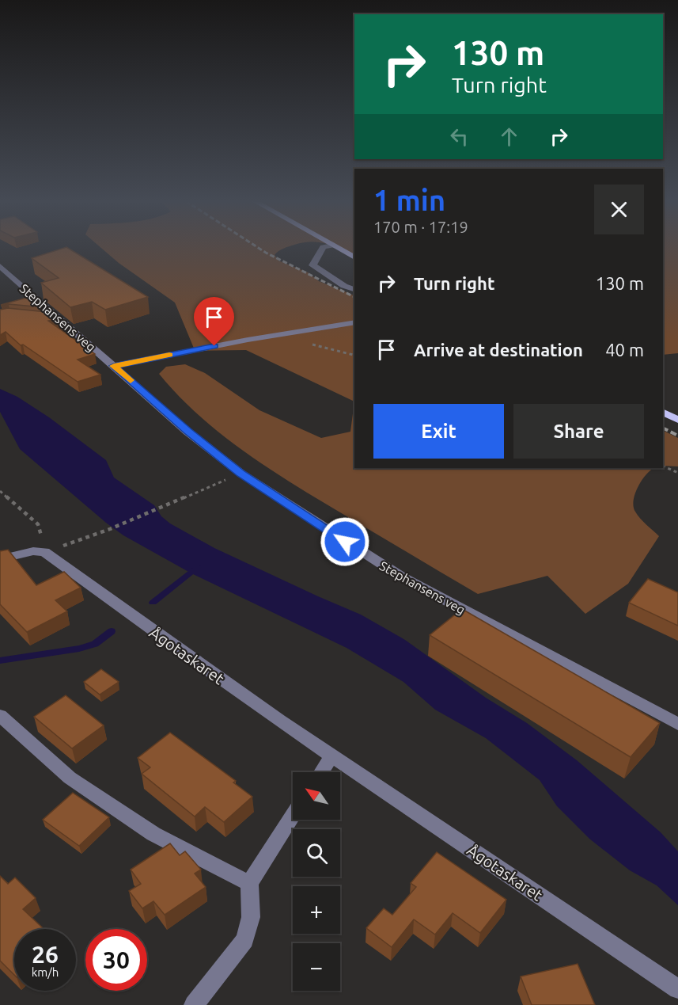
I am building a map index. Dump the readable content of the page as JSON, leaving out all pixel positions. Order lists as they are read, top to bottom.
{
  "streets": {
    "street": ["Stephansens veg", "Ågotaskaret"]
  },
  "north": "top left",
  "page": {
    "turn": ["130 m", "Turn right"],
    "heading": ["1 min", "170 m · 17:19"],
    "list": [
      {
        "name": "Turn right",
        "value": "130 m"
      },
      {
        "name": "Arrive at destination",
        "value": "40 m"
      }
    ],
    "buttons": ["Exit", "Share"],
    "map_buttons": ["+", "−"],
    "speed": "26 km/h",
    "limit": "30"
  }
}
